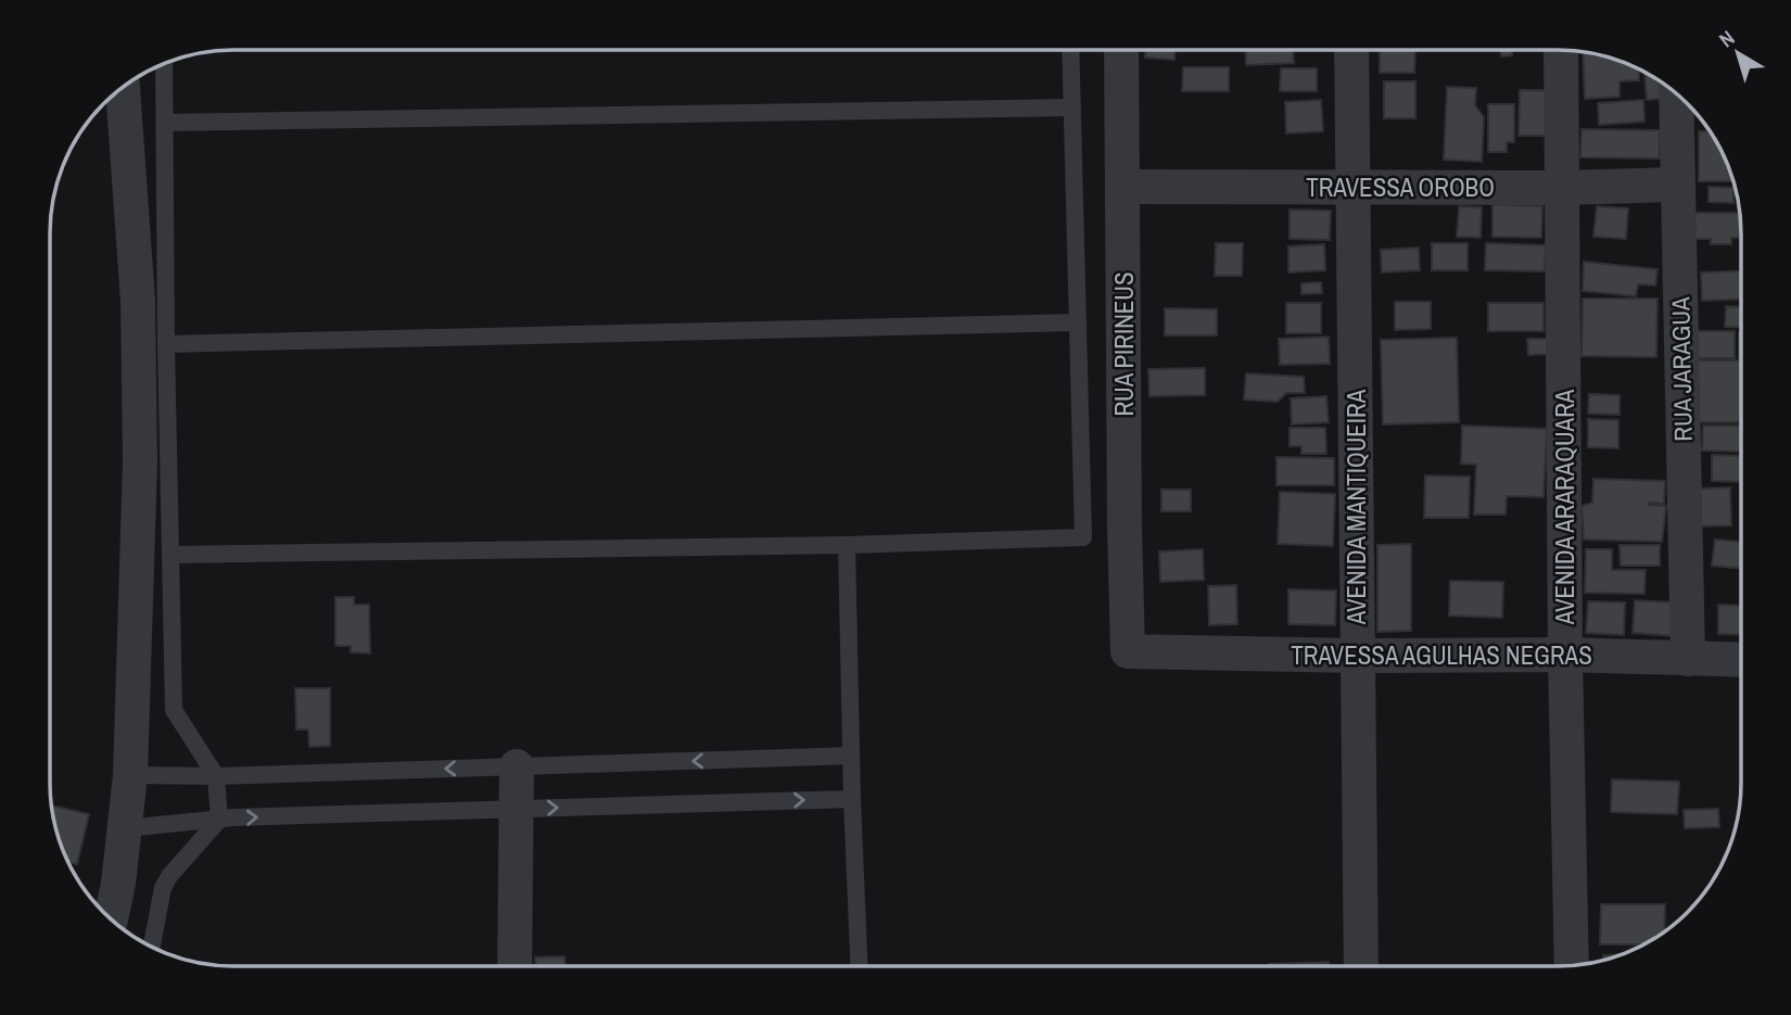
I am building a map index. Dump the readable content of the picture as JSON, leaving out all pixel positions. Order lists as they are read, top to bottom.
{
  "streets": {
    "street": [
      "TRAVESSA OROBO",
      "RUA PIRINEUS",
      "RUA JARAGUA",
      "AVENIDA MANTIQUEIRA",
      "AVENIDA ARARAQUARA",
      "TRAVESSA AGULHAS NEGRAS"
    ]
  },
  "crossings": [
    ["TRAVESSA OROBO", "RUA PIRINEUS"],
    ["TRAVESSA OROBO", "RUA JARAGUA"],
    ["TRAVESSA OROBO", "AVENIDA MANTIQUEIRA"],
    ["TRAVESSA OROBO", "AVENIDA ARARAQUARA"],
    ["RUA PIRINEUS", "TRAVESSA AGULHAS NEGRAS"],
    ["RUA JARAGUA", "TRAVESSA AGULHAS NEGRAS"],
    ["AVENIDA MANTIQUEIRA", "TRAVESSA AGULHAS NEGRAS"],
    ["AVENIDA ARARAQUARA", "TRAVESSA AGULHAS NEGRAS"]
  ],
  "north": "top left"
}
